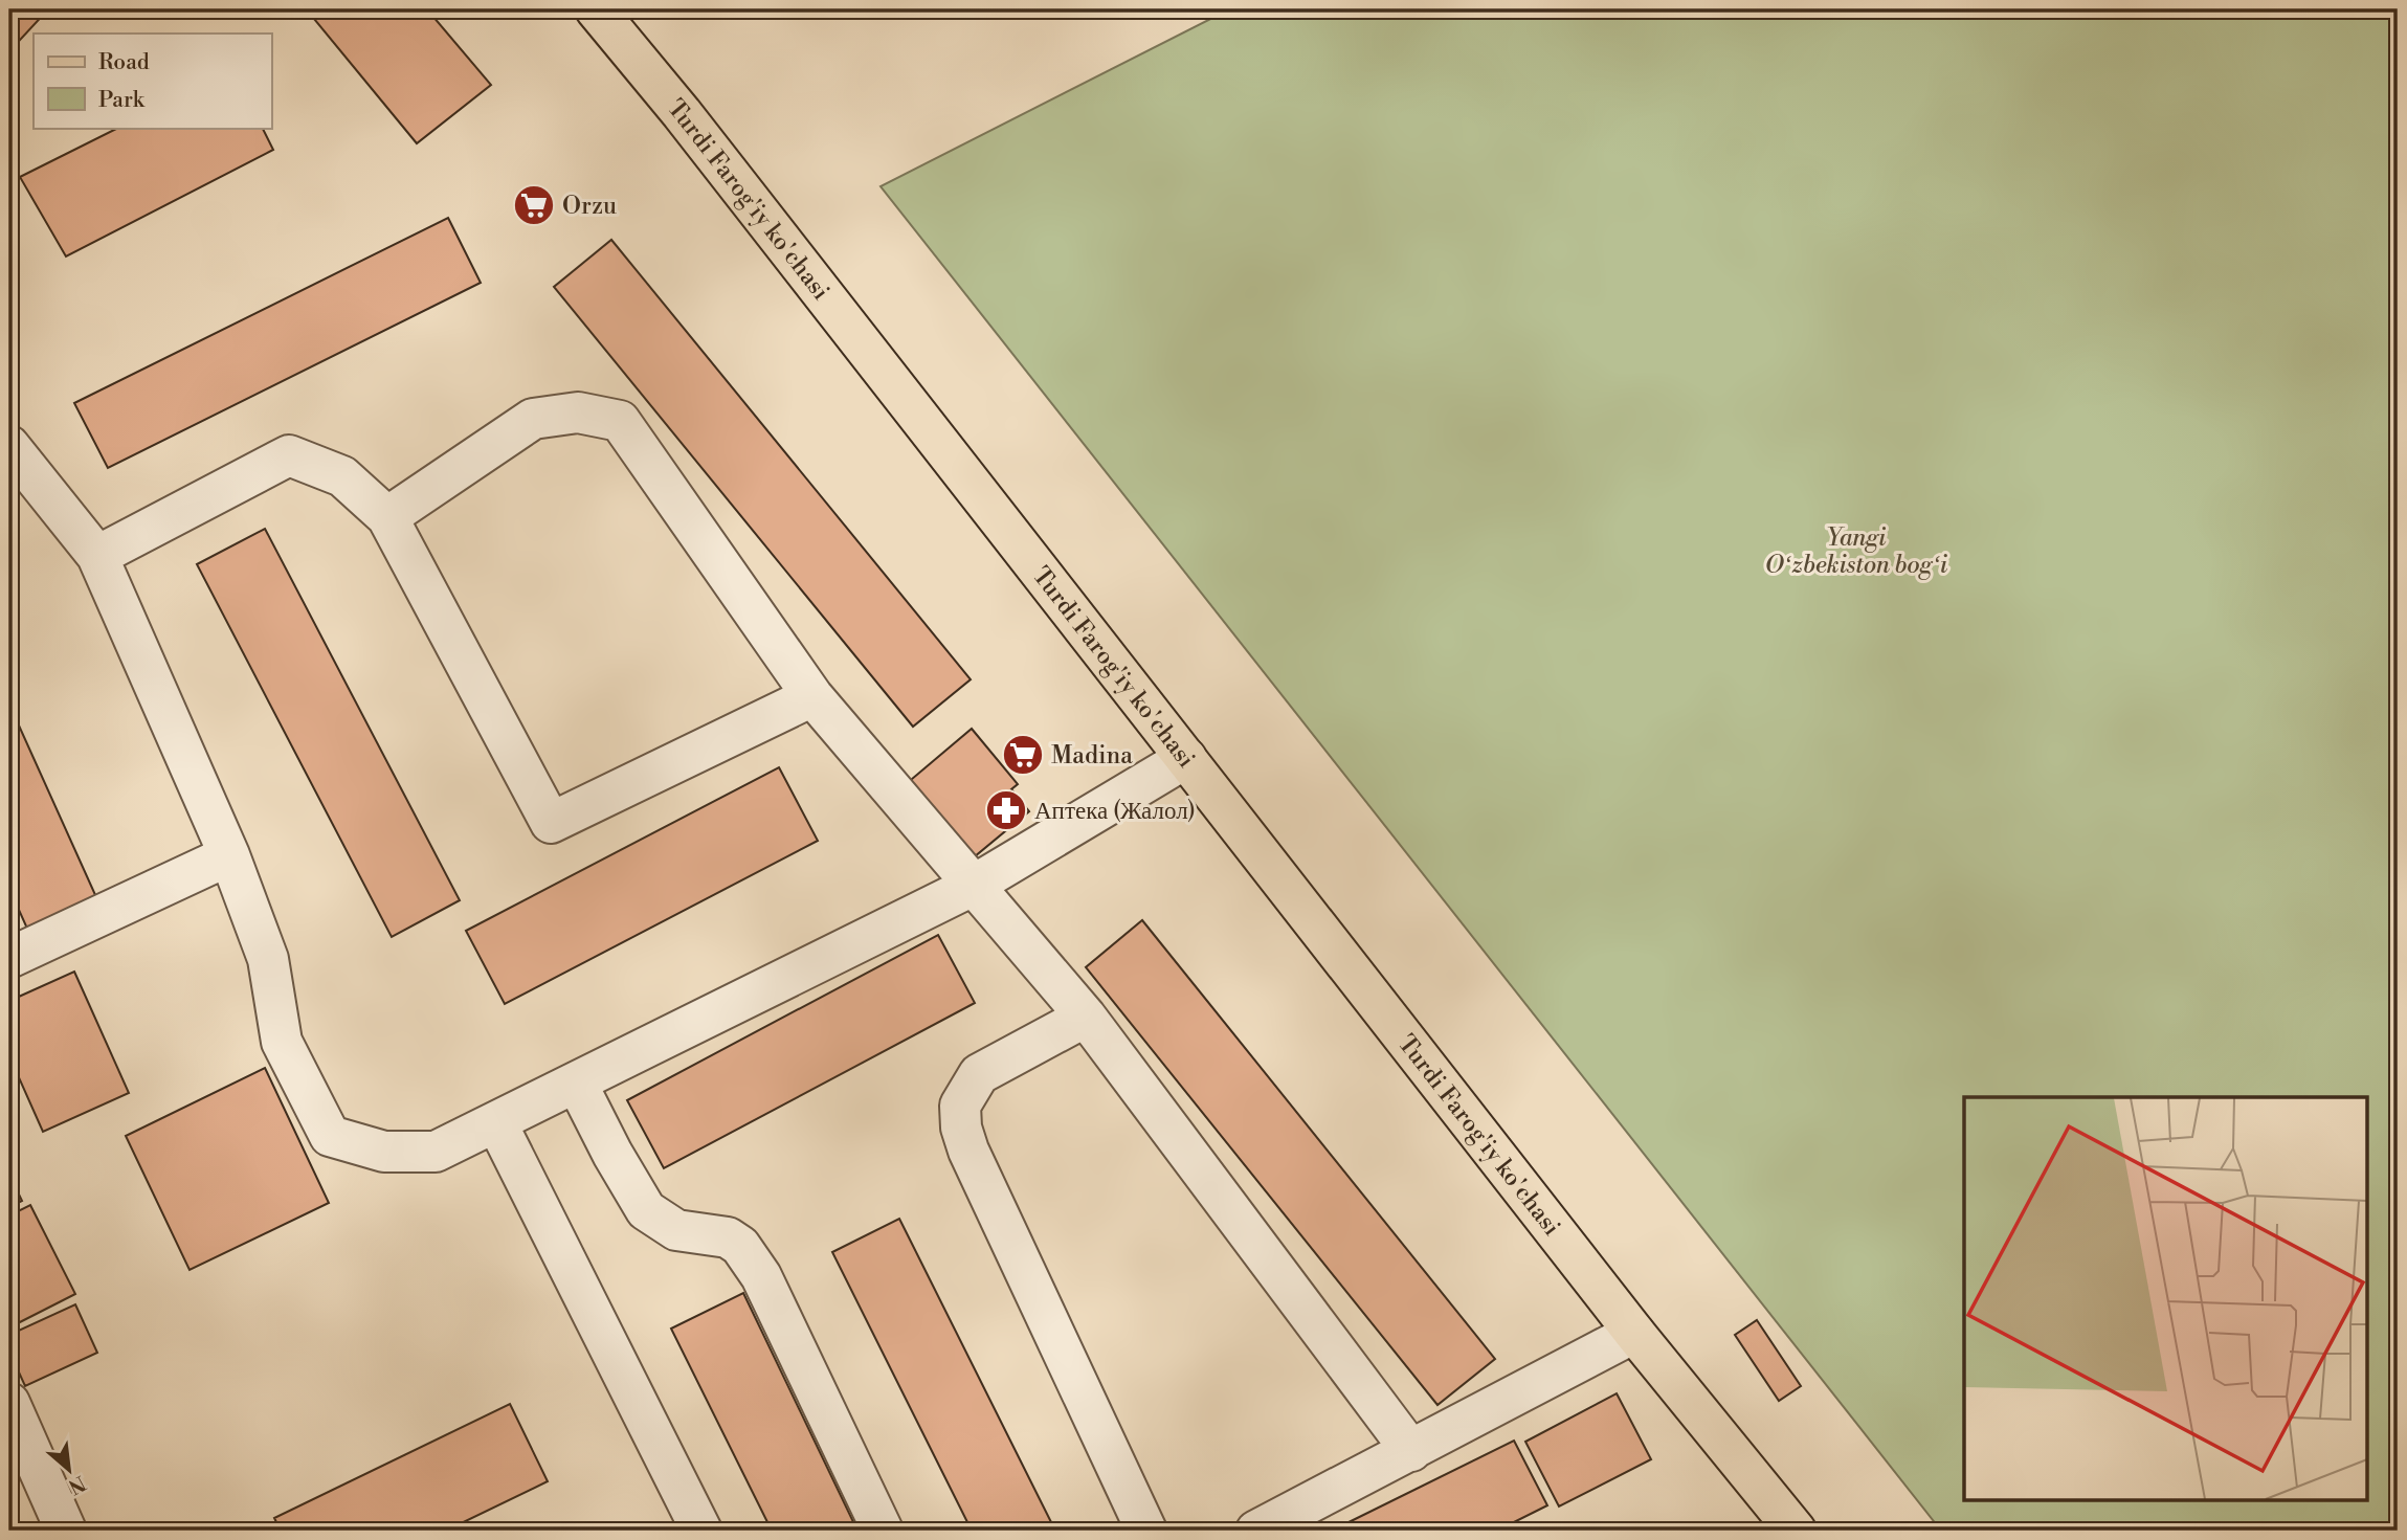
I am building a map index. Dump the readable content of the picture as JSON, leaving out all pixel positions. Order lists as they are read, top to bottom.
{
  "streets": {
    "main road": ["Turdi Farog'iy ko'chasi"]
  },
  "parks": ["Yangi Oʻzbekiston bogʻi"],
  "places": {
    "supermarket": ["Orzu", "Madina"],
    "pharmacy": ["Аптека (Жалол)"]
  },
  "legend": ["Road", "Park"],
  "north": "bottom right"
}
